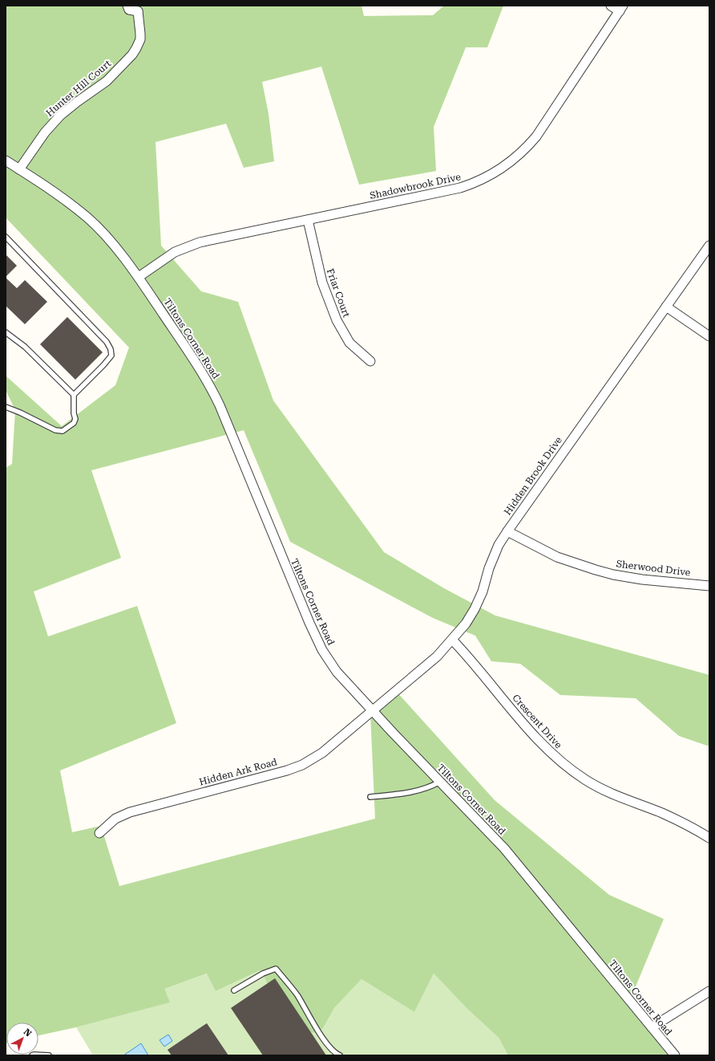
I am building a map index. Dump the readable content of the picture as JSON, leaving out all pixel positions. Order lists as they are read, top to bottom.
{
  "streets": {
    "street": [
      "Hunter Hill Court",
      "Shadowbrook Drive",
      "Friar Court",
      "Tiltons Corner Road",
      "Hidden Brook Drive",
      "Sherwood Drive",
      "Crescent Drive",
      "Hidden Ark Road"
    ]
  },
  "crossings": [
    ["Hunter Hill Court", "Tiltons Corner Road"],
    ["Shadowbrook Drive", "Friar Court"],
    ["Shadowbrook Drive", "Tiltons Corner Road"],
    ["Tiltons Corner Road", "Hidden Brook Drive"],
    ["Tiltons Corner Road", "Hidden Ark Road"],
    ["Hidden Brook Drive", "Sherwood Drive"],
    ["Hidden Brook Drive", "Crescent Drive"],
    ["Hidden Brook Drive", "Hidden Ark Road"]
  ],
  "north": "top right"
}
